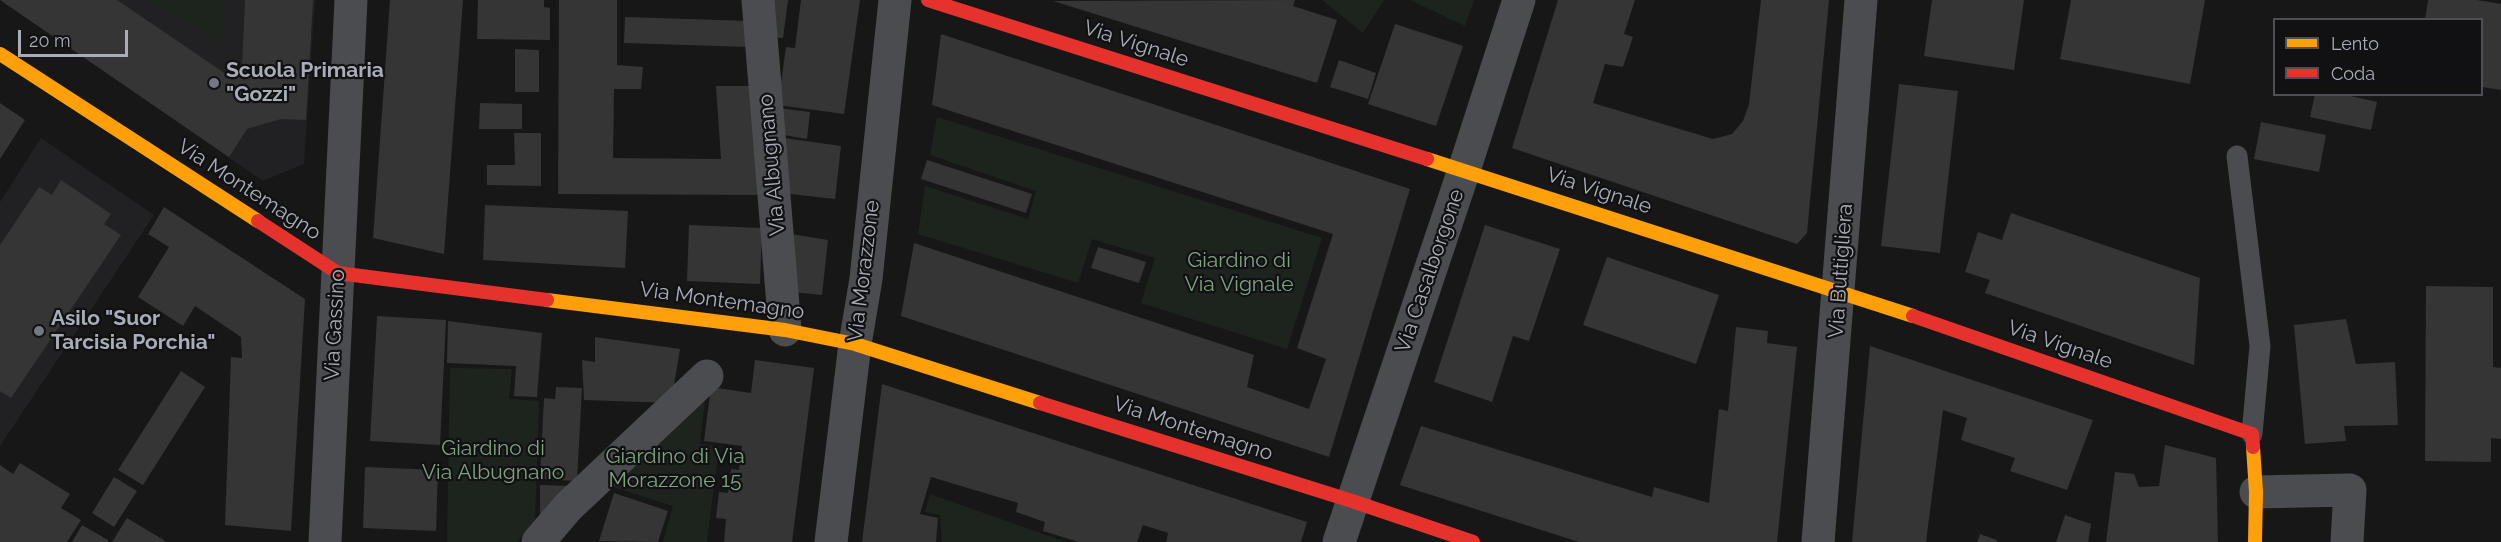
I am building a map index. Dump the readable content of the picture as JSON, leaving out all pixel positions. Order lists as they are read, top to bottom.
{
  "streets": {
    "street": [
      "Via Vignale",
      "Via Albugnano",
      "Via Montemagno",
      "Via Morazzone",
      "Via Casalborgone",
      "Via Buttigliera",
      "Via Gassino"
    ]
  },
  "crossings": [
    ["Via Vignale", "Via Casalborgone"],
    ["Via Vignale", "Via Buttigliera"],
    ["Via Albugnano", "Via Montemagno"],
    ["Via Montemagno", "Via Morazzone"],
    ["Via Montemagno", "Via Casalborgone"],
    ["Via Montemagno", "Via Gassino"]
  ],
  "parks": ["Giardino di Via Vignale", "Giardino di Via Albugnano", "Giardino di Via Morazzone 15"],
  "places": ["Scuola Primaria \"Gozzi\"", "Asilo \"Suor Tarcisia Porchia\""],
  "legend": ["Lento", "Coda"],
  "scale_bar": "20 m"
}
